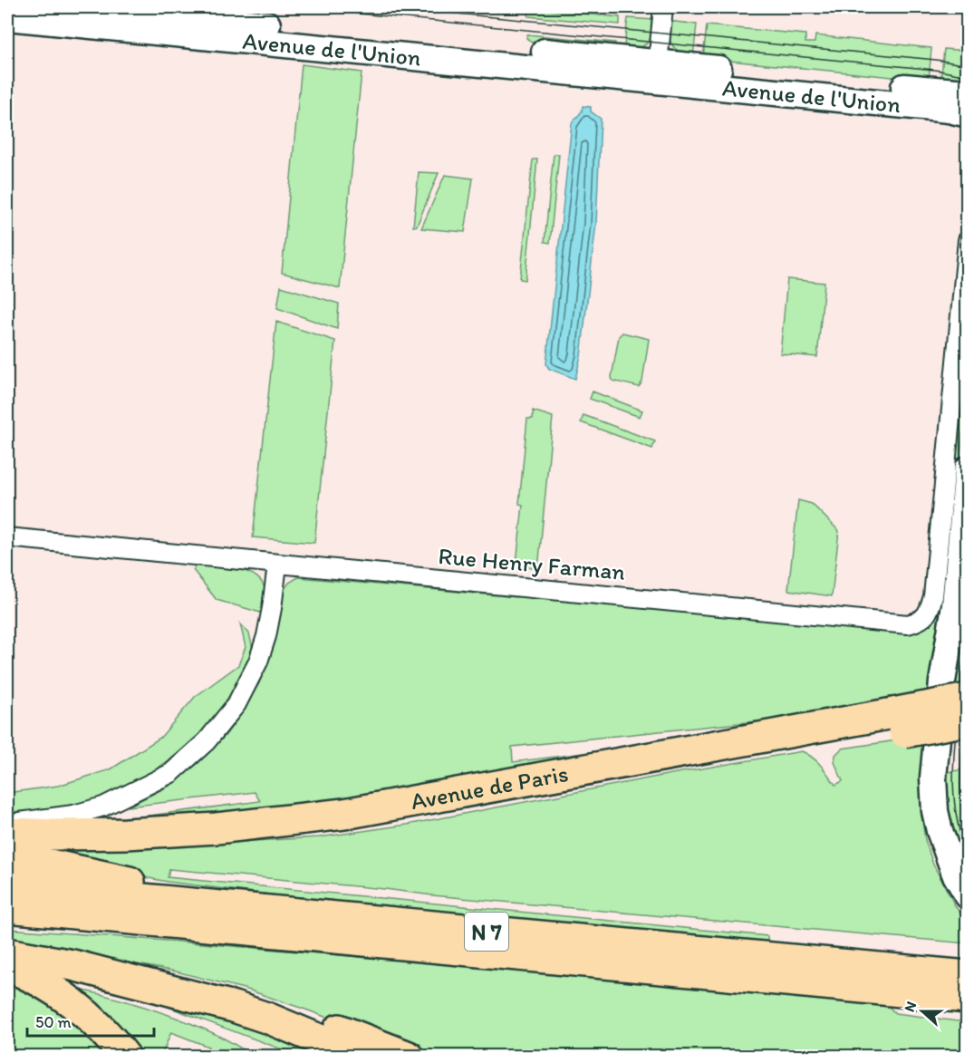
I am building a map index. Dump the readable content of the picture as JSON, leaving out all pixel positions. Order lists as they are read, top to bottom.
{
  "streets": {
    "highway": ["Avenue de Paris", "N 7"],
    "street": ["Avenue de l'Union", "Rue Henry Farman"]
  },
  "scale_bar": "50 m",
  "north": "left"
}
